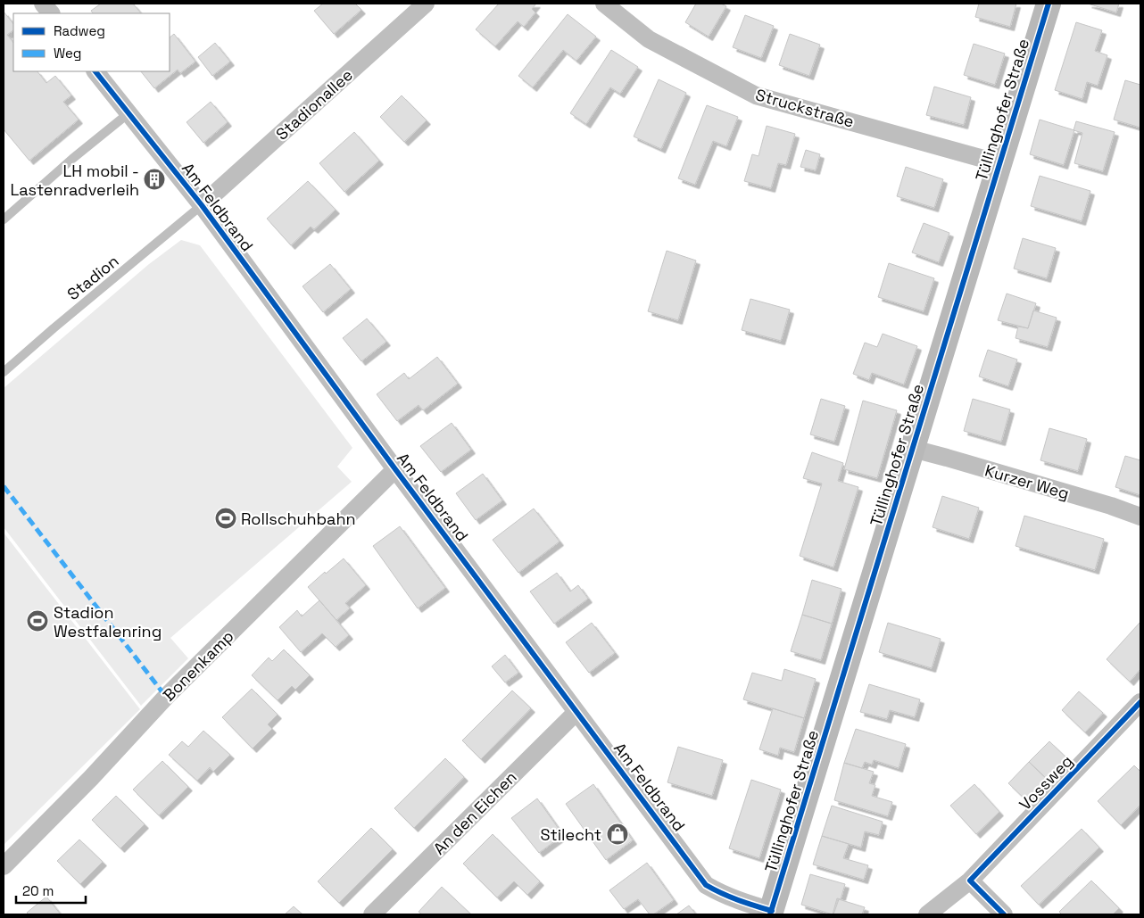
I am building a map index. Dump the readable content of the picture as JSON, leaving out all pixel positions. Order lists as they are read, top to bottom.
{
  "streets": {
    "main road": ["Tüllinghofer Straße"],
    "street": [
      "Stadionallee",
      "Struckstraße",
      "Am Feldbrand",
      "Kurzer Weg",
      "Bonenkamp",
      "Vossweg",
      "An den Eichen"
    ],
    "lane": ["Stadion"]
  },
  "crossings": [
    ["Stadionallee", "Am Feldbrand"],
    ["Stadionallee", "Stadion"],
    ["Struckstraße", "Tüllinghofer Straße"],
    ["Tüllinghofer Straße", "Am Feldbrand"],
    ["Tüllinghofer Straße", "Kurzer Weg"],
    ["Am Feldbrand", "Stadion"],
    ["Am Feldbrand", "Bonenkamp"],
    ["Am Feldbrand", "An den Eichen"]
  ],
  "places": {
    "building": ["LH mobil - Lastenradverleih"],
    "sports": ["Rollschuhbahn", "Stadion Westfalenring"],
    "shop": ["Stilecht"]
  },
  "legend": ["Radweg", "Weg"],
  "scale_bar": "20 m"
}
